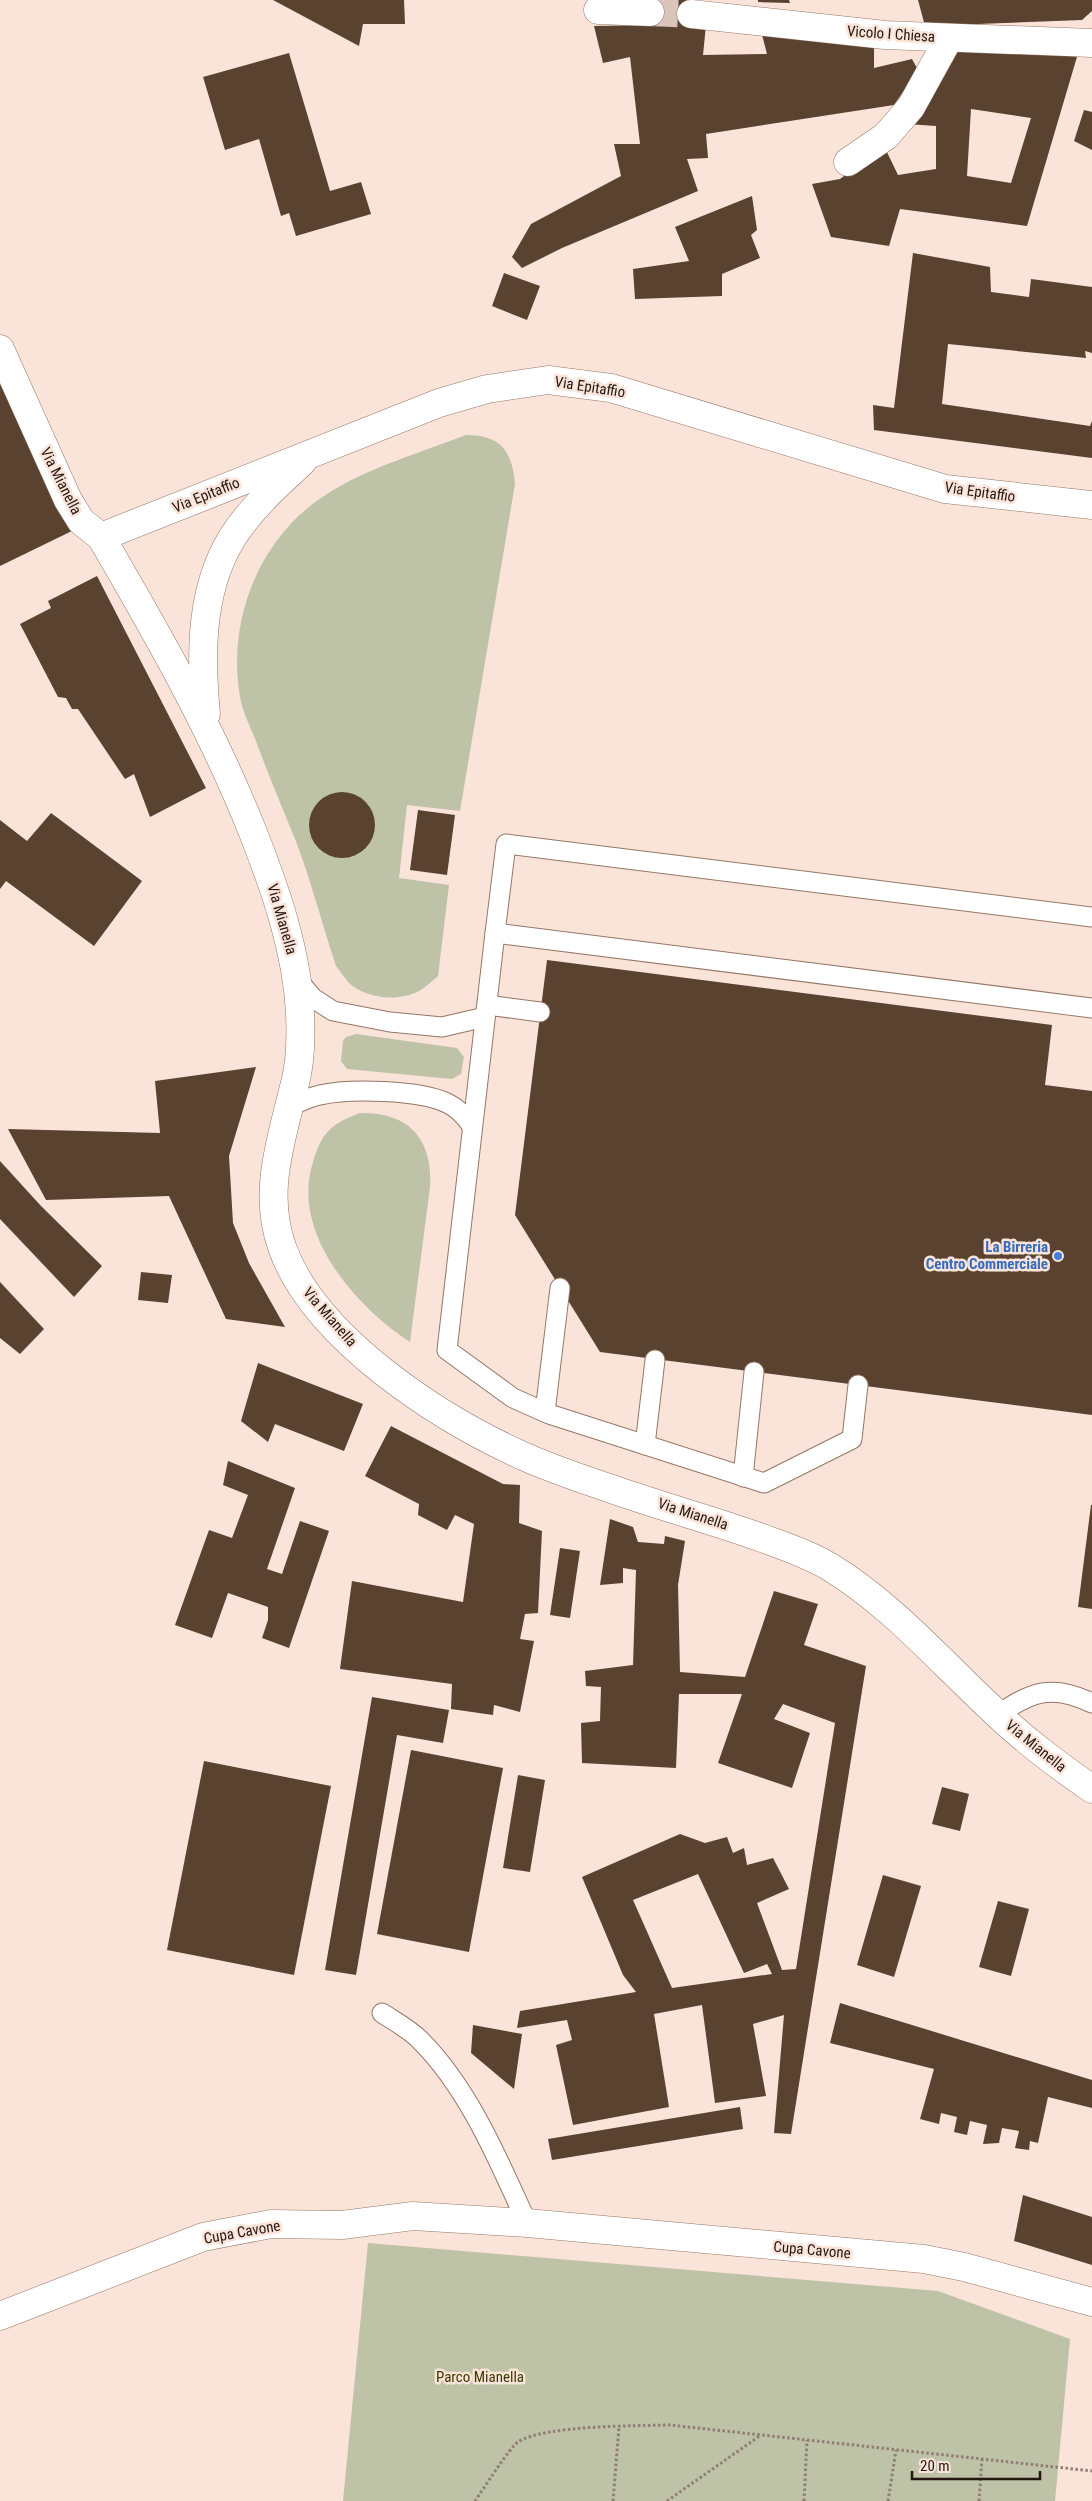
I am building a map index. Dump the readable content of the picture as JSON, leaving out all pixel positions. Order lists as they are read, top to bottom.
{
  "streets": {
    "street": [
      "Vicolo I Chiesa",
      "Via Epitaffio",
      "Via Mianella",
      "Cupa Cavone"
    ]
  },
  "crossings": [
    ["Via Epitaffio", "Via Mianella"]
  ],
  "parks": ["Parco Mianella"],
  "places": ["La Birreria Centro Commerciale"],
  "scale_bar": "20 m"
}
